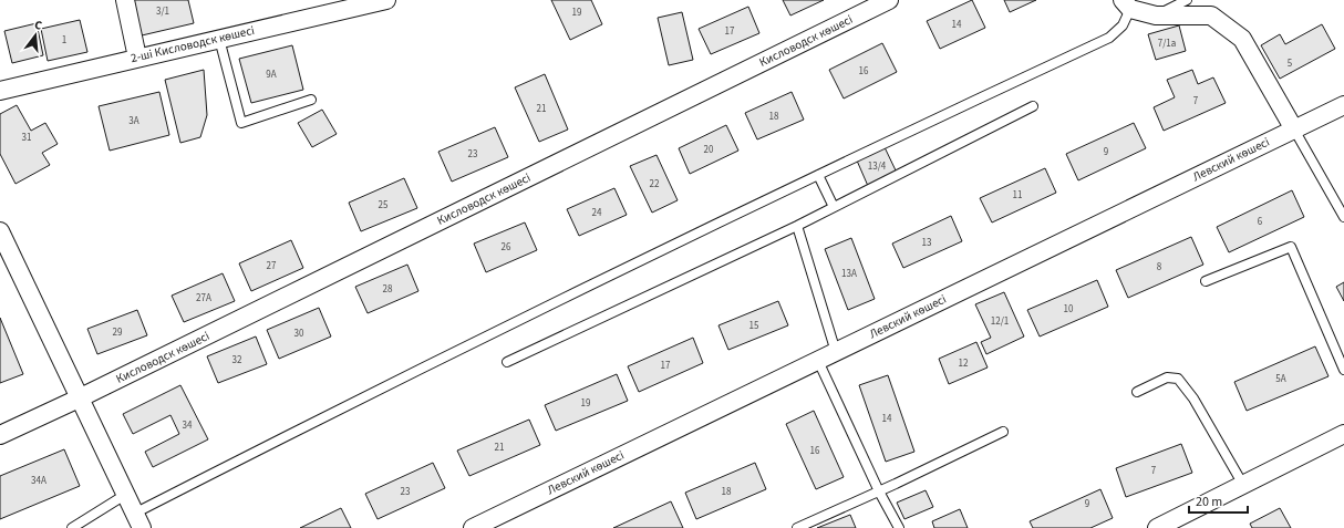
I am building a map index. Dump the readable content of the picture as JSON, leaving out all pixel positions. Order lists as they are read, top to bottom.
{
  "streets": {
    "street": ["Кисловодск көшесі", "2-ші Кисловодск көшесі", "Левский көшесі"]
  },
  "house_numbers": [
    "3/1",
    "19",
    "14",
    "17",
    "1",
    "7/1а",
    "5",
    "16",
    "9А",
    "7",
    "21",
    "18",
    "3А",
    "31",
    "20",
    "9",
    "23",
    "13/4",
    "22",
    "11",
    "25",
    "24",
    "6",
    "13",
    "26",
    "27",
    "8",
    "13А",
    "28",
    "27А",
    "10",
    "12/1",
    "15",
    "29",
    "30",
    "32",
    "12",
    "17",
    "5А",
    "19",
    "14",
    "34",
    "21",
    "16",
    "7",
    "34А",
    "23",
    "18",
    "9"
  ],
  "scale_bar": "20 m",
  "north": "top"
}
